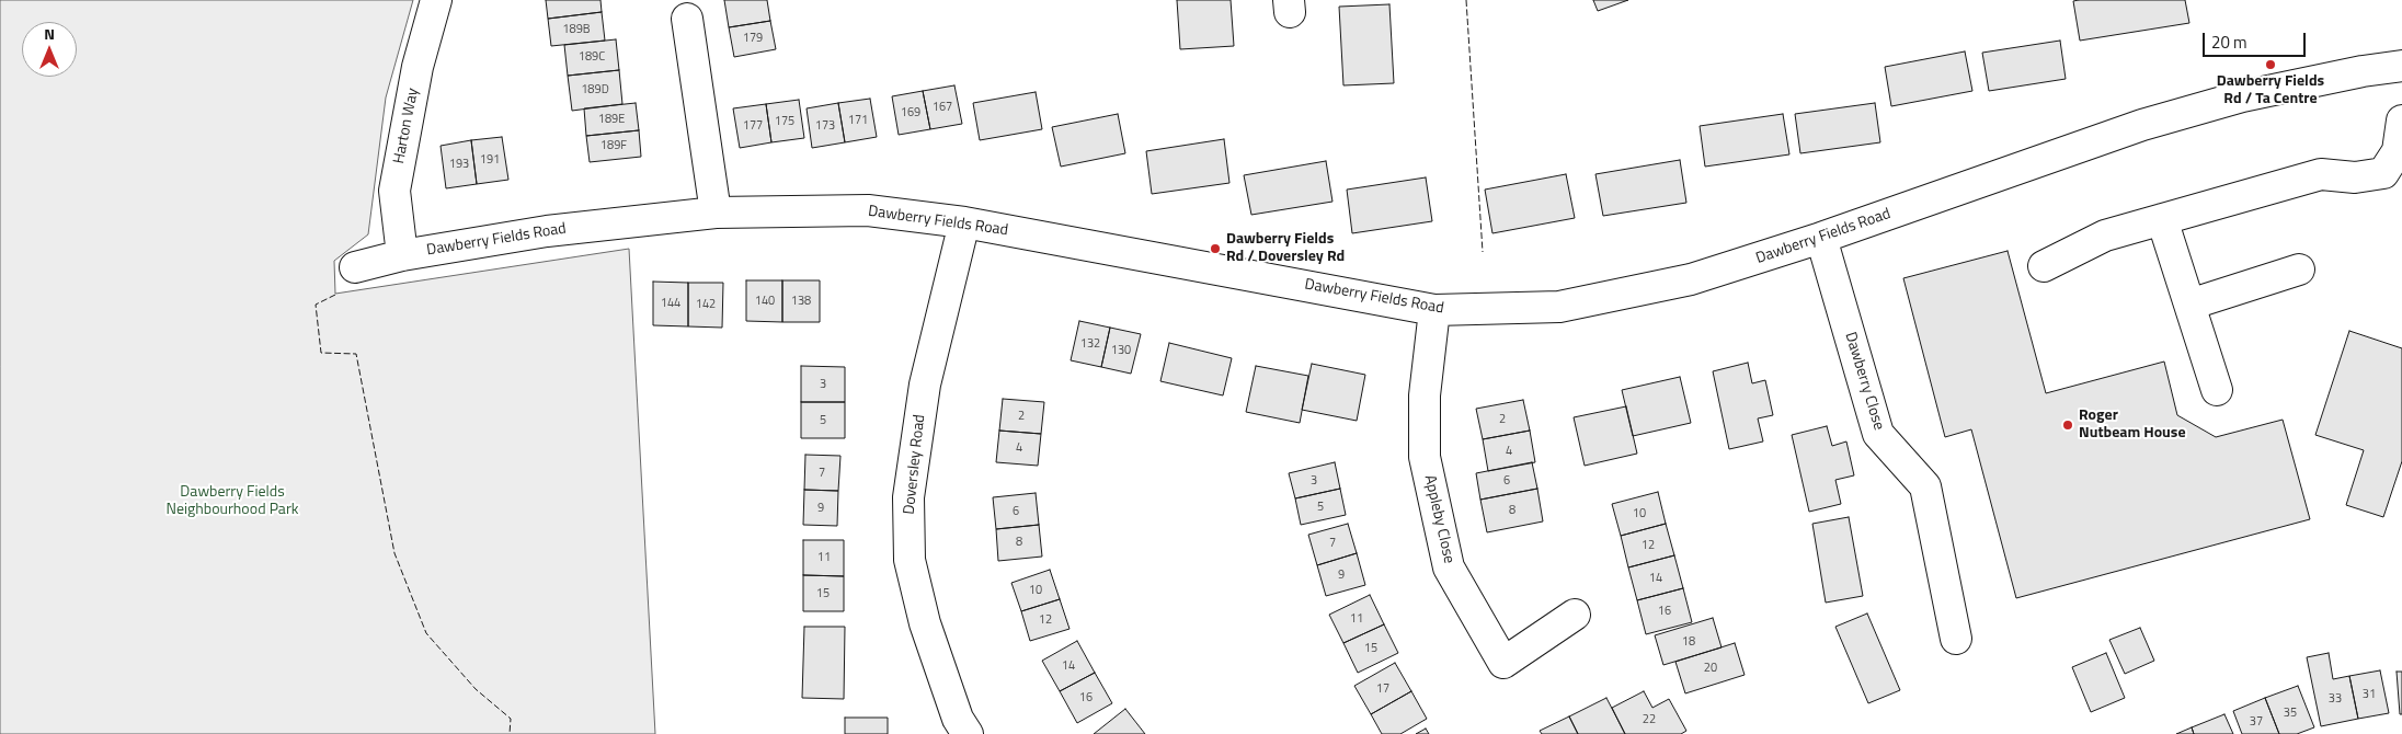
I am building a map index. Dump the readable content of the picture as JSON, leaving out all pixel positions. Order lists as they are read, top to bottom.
{
  "streets": {
    "street": [
      "Harton Way",
      "Dawberry Fields Road",
      "Dawberry Close",
      "Doversley Road",
      "Appleby Close"
    ]
  },
  "crossings": [
    ["Harton Way", "Dawberry Fields Road"],
    ["Dawberry Fields Road", "Dawberry Close"],
    ["Dawberry Fields Road", "Doversley Road"],
    ["Dawberry Fields Road", "Appleby Close"]
  ],
  "parks": ["Dawberry Fields Neighbourhood Park"],
  "places": ["Dawberry Fields Rd / Ta Centre", "Dawberry Fields Rd / Doversley Rd", "Roger Nutbeam House"],
  "house_numbers": [
    "189B",
    "179",
    "189C",
    "189D",
    "167",
    "169",
    "189E",
    "171",
    "175",
    "177",
    "173",
    "189F",
    "191",
    "193",
    "140",
    "138",
    "144",
    "142",
    "132",
    "130",
    "3",
    "2",
    "2",
    "5",
    "4",
    "4",
    "7",
    "3",
    "6",
    "5",
    "9",
    "8",
    "6",
    "10",
    "8",
    "7",
    "12",
    "11",
    "9",
    "14",
    "10",
    "15",
    "16",
    "11",
    "12",
    "18",
    "15",
    "14",
    "20",
    "17",
    "31",
    "16",
    "33",
    "35",
    "22",
    "37"
  ],
  "scale_bar": "20 m",
  "north": "top"
}
